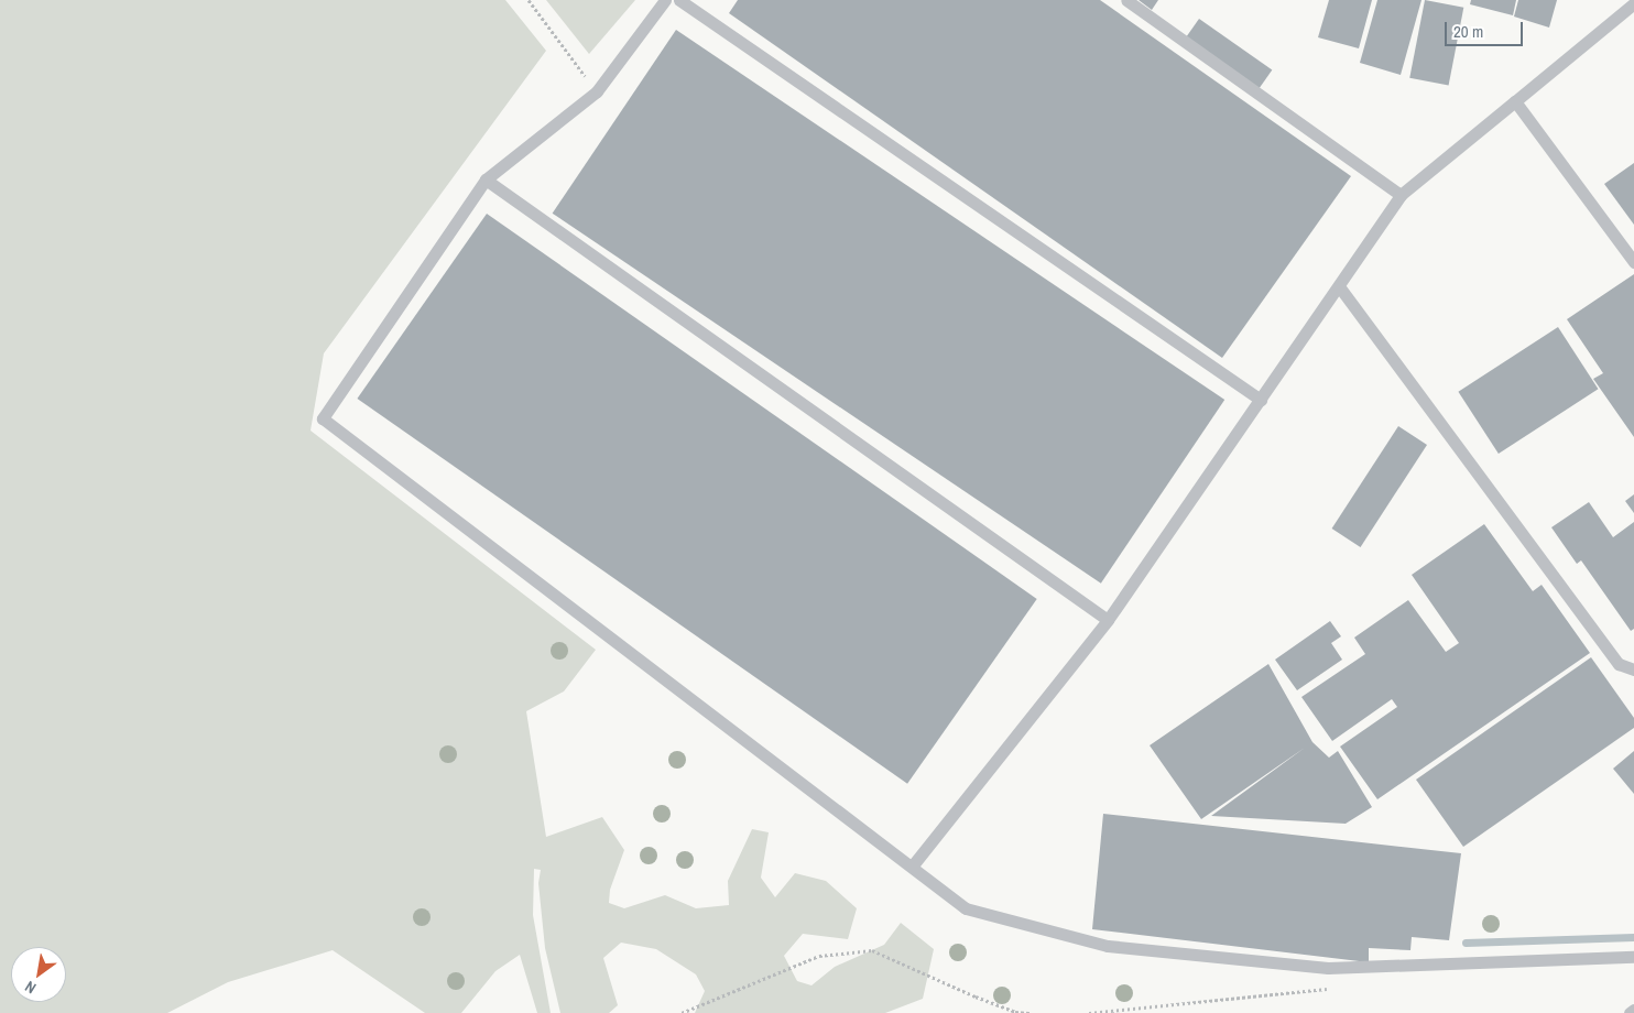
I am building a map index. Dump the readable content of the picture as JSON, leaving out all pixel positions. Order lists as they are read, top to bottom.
{
  "scale_bar": "20 m",
  "north": "bottom left"
}
